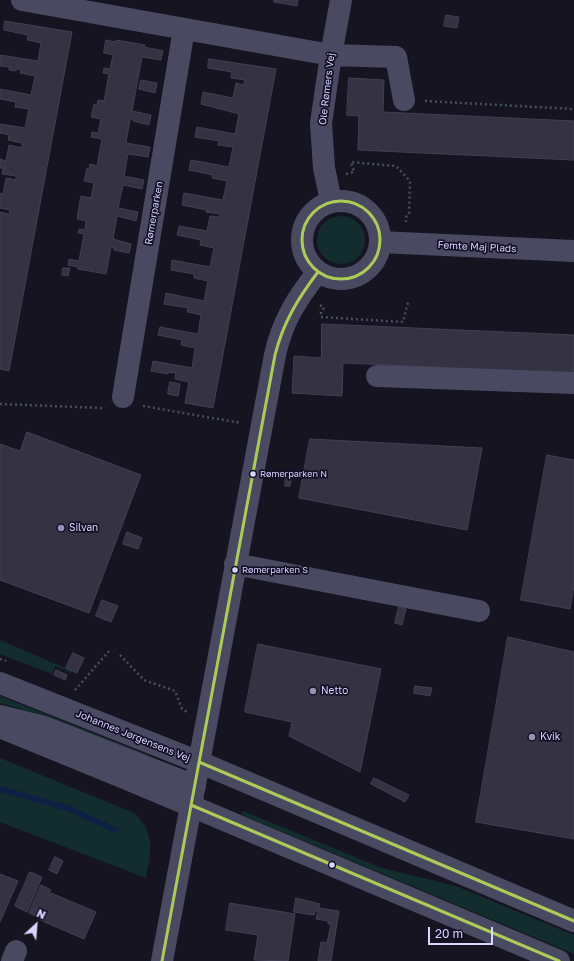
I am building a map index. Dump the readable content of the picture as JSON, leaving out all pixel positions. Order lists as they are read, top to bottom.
{
  "streets": {
    "street": [
      "Ole Rømers Vej",
      "Rømerparken",
      "Femte Maj Plads",
      "Johannes Jørgensens Vej"
    ]
  },
  "crossings": [
    ["Ole Rømers Vej", "Femte Maj Plads"]
  ],
  "places": [
    "Rømerparken N",
    "Silvan",
    "Rømerparken S",
    "Netto",
    "Kvik"
  ],
  "scale_bar": "20 m",
  "north": "top right"
}
